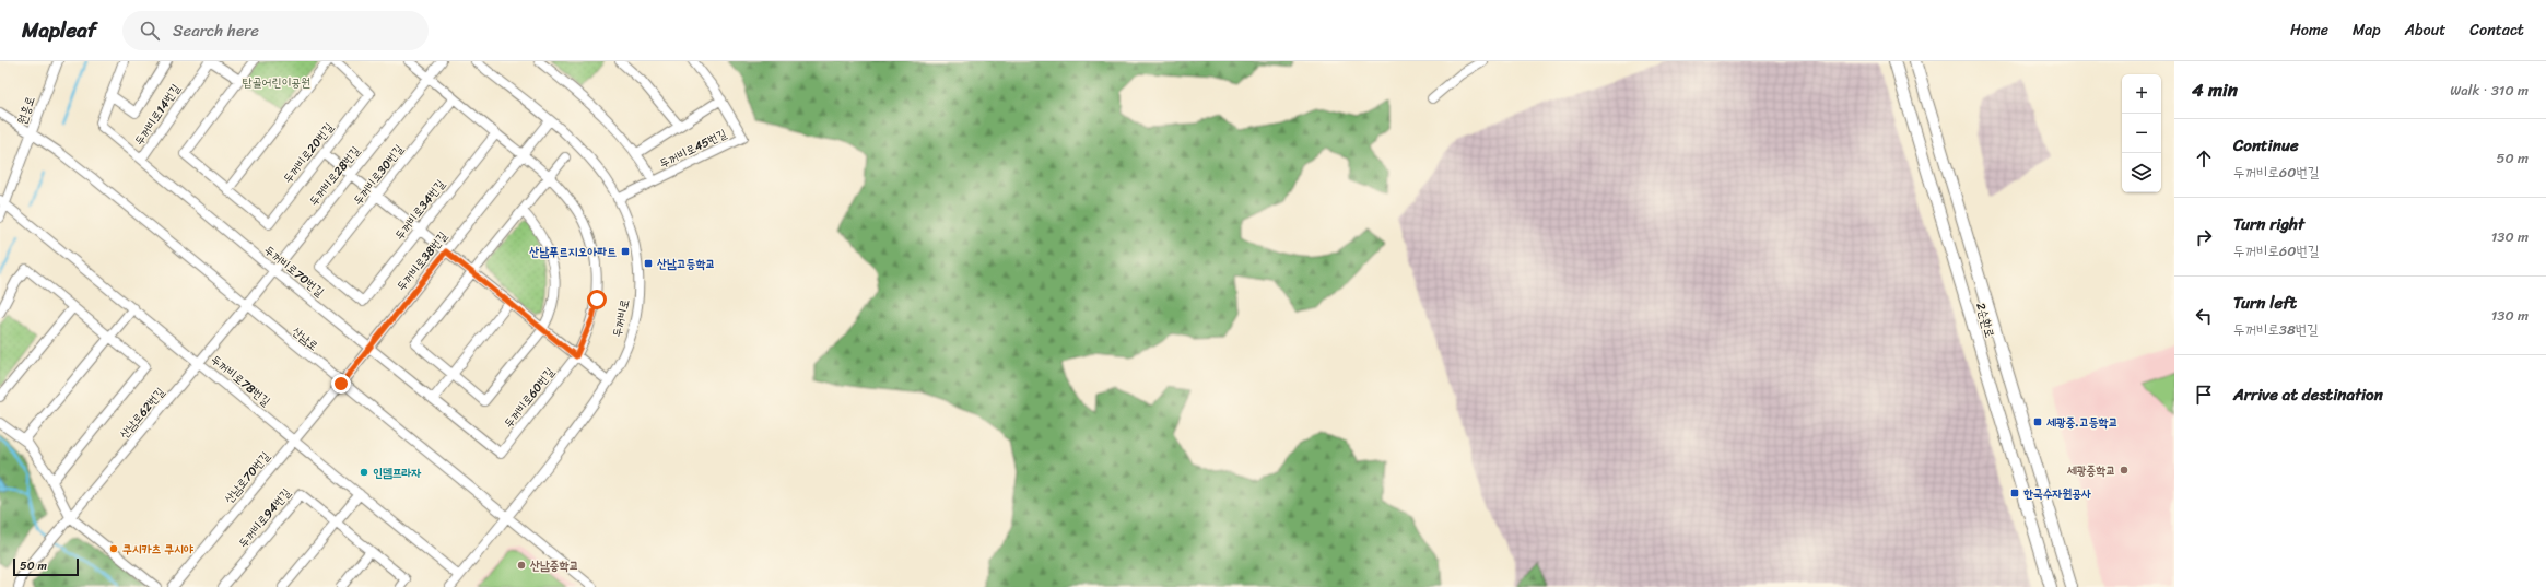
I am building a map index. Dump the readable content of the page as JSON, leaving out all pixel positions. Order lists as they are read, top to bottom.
{
  "streets": {
    "street": [
      "원흥로",
      "두꺼비로14번길",
      "두꺼비로45번길",
      "두꺼비로20번길",
      "두꺼비로30번길",
      "두꺼비로28번길",
      "두꺼비로34번길",
      "두꺼비로38번길",
      "두꺼비로70번길",
      "두꺼비로",
      "2순환로",
      "산남로",
      "두꺼비로78번길",
      "두꺼비로60번길",
      "산남로62번길",
      "산남로70번길",
      "두꺼비로94번길"
    ]
  },
  "crossings": [
    ["원흥로", "산남로"],
    ["원흥로", "두꺼비로78번길"],
    ["두꺼비로14번길", "두꺼비로70번길"],
    ["두꺼비로45번길", "두꺼비로"],
    ["두꺼비로30번길", "두꺼비로34번길"],
    ["두꺼비로28번길", "두꺼비로70번길"],
    ["두꺼비로28번길", "산남로"],
    ["두꺼비로28번길", "산남로62번길"],
    ["두꺼비로38번길", "두꺼비로70번길"],
    ["두꺼비로38번길", "두꺼비로"],
    ["두꺼비로38번길", "산남로"],
    ["두꺼비로38번길", "산남로70번길"],
    ["두꺼비로70번길", "두꺼비로60번길"],
    ["두꺼비로", "산남로"],
    ["두꺼비로", "두꺼비로78번길"],
    ["산남로", "산남로62번길"],
    ["산남로", "산남로70번길"],
    ["두꺼비로78번길", "산남로62번길"],
    ["두꺼비로78번길", "산남로70번길"]
  ],
  "parks": ["탑골어린이공원"],
  "places": {
    "transit": [
      "산남푸르지오아파트",
      "산남고등학교",
      "세광중.고등학교",
      "한국수자원공사"
    ],
    "other": [
      "세광중학교",
      "인뎀프라자",
      "쿠시카츠 쿠시야",
      "산남중학교"
    ]
  },
  "scale_bar": "50 m",
  "page": {
    "header": "Mapleaf",
    "search": "Search here",
    "nav": [
      "Home",
      "Map",
      "About",
      "Contact"
    ],
    "heading": ["4 min", "Walk · 310 m"],
    "map_buttons": ["+", "−"],
    "list": [
      ["Continue", "두꺼비로60번길", "50 m"],
      ["Turn right", "두꺼비로60번길", "130 m"],
      ["Turn left", "두꺼비로38번길", "130 m"],
      "Arrive at destination"
    ],
    "scale": "50 m"
  }
}
